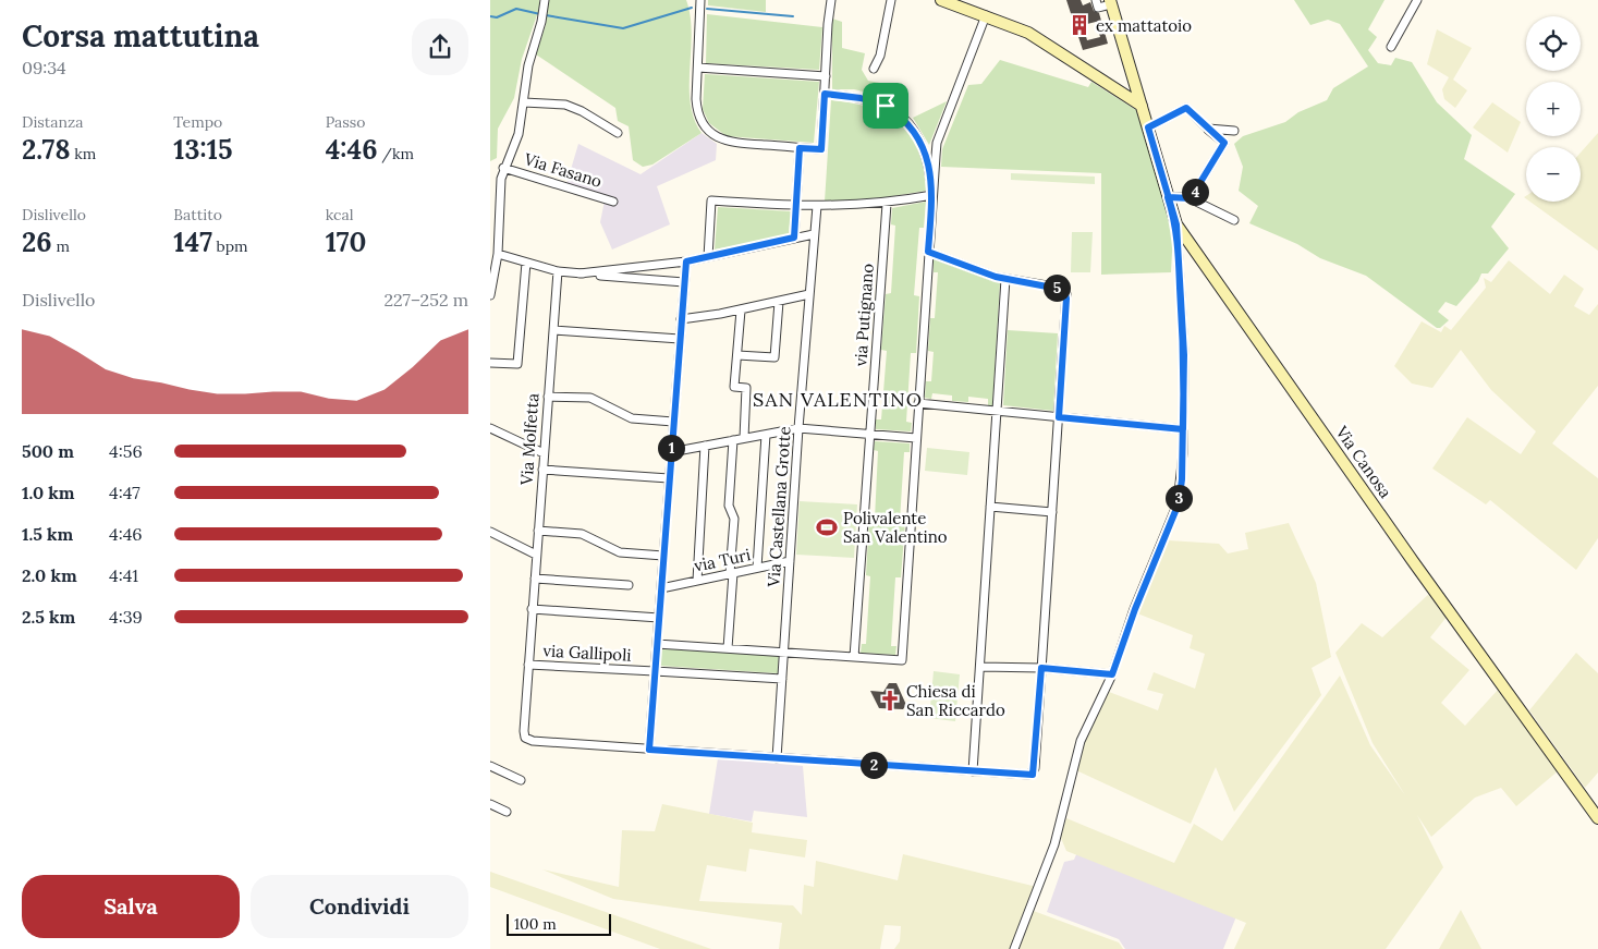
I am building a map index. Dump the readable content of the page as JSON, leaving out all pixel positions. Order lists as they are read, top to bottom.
{
  "streets": {
    "main road": ["Via Canosa"],
    "street": [
      "Via Fasano",
      "via Putignano",
      "Via Molfetta",
      "Via Castellana Grotte",
      "via Turi",
      "via Gallipoli"
    ]
  },
  "crossings": [
    ["Via Molfetta", "via Gallipoli"],
    ["Via Castellana Grotte", "via Turi"],
    ["Via Castellana Grotte", "via Gallipoli"]
  ],
  "districts": ["SAN VALENTINO"],
  "places": {
    "building": ["ex mattatoio"],
    "sports": ["Polivalente San Valentino"],
    "church": ["Chiesa di San Riccardo"]
  },
  "scale_bar": "100 m",
  "page": {
    "heading": ["Corsa mattutina", "09:34"],
    "map_buttons": ["+", "−"],
    "stats": [
      ["Distanza", "2.78 km"],
      ["Tempo", "13:15"],
      ["Passo", "4:46 /km"],
      ["Dislivello", "26 m"],
      ["Battito", "147 bpm"],
      ["kcal", "170"]
    ],
    "pins": [
      "4",
      "5",
      "1",
      "3",
      "2"
    ],
    "chart": ["Dislivello", "227–252 m"],
    "list": [
      {
        "name": "500 m",
        "note": "4:56"
      },
      {
        "name": "1.0 km",
        "note": "4:47"
      },
      {
        "name": "1.5 km",
        "note": "4:46"
      },
      {
        "name": "2.0 km",
        "note": "4:41"
      },
      {
        "name": "2.5 km",
        "note": "4:39"
      }
    ],
    "buttons": ["Salva", "Condividi"],
    "scale": "100 m"
  }
}
